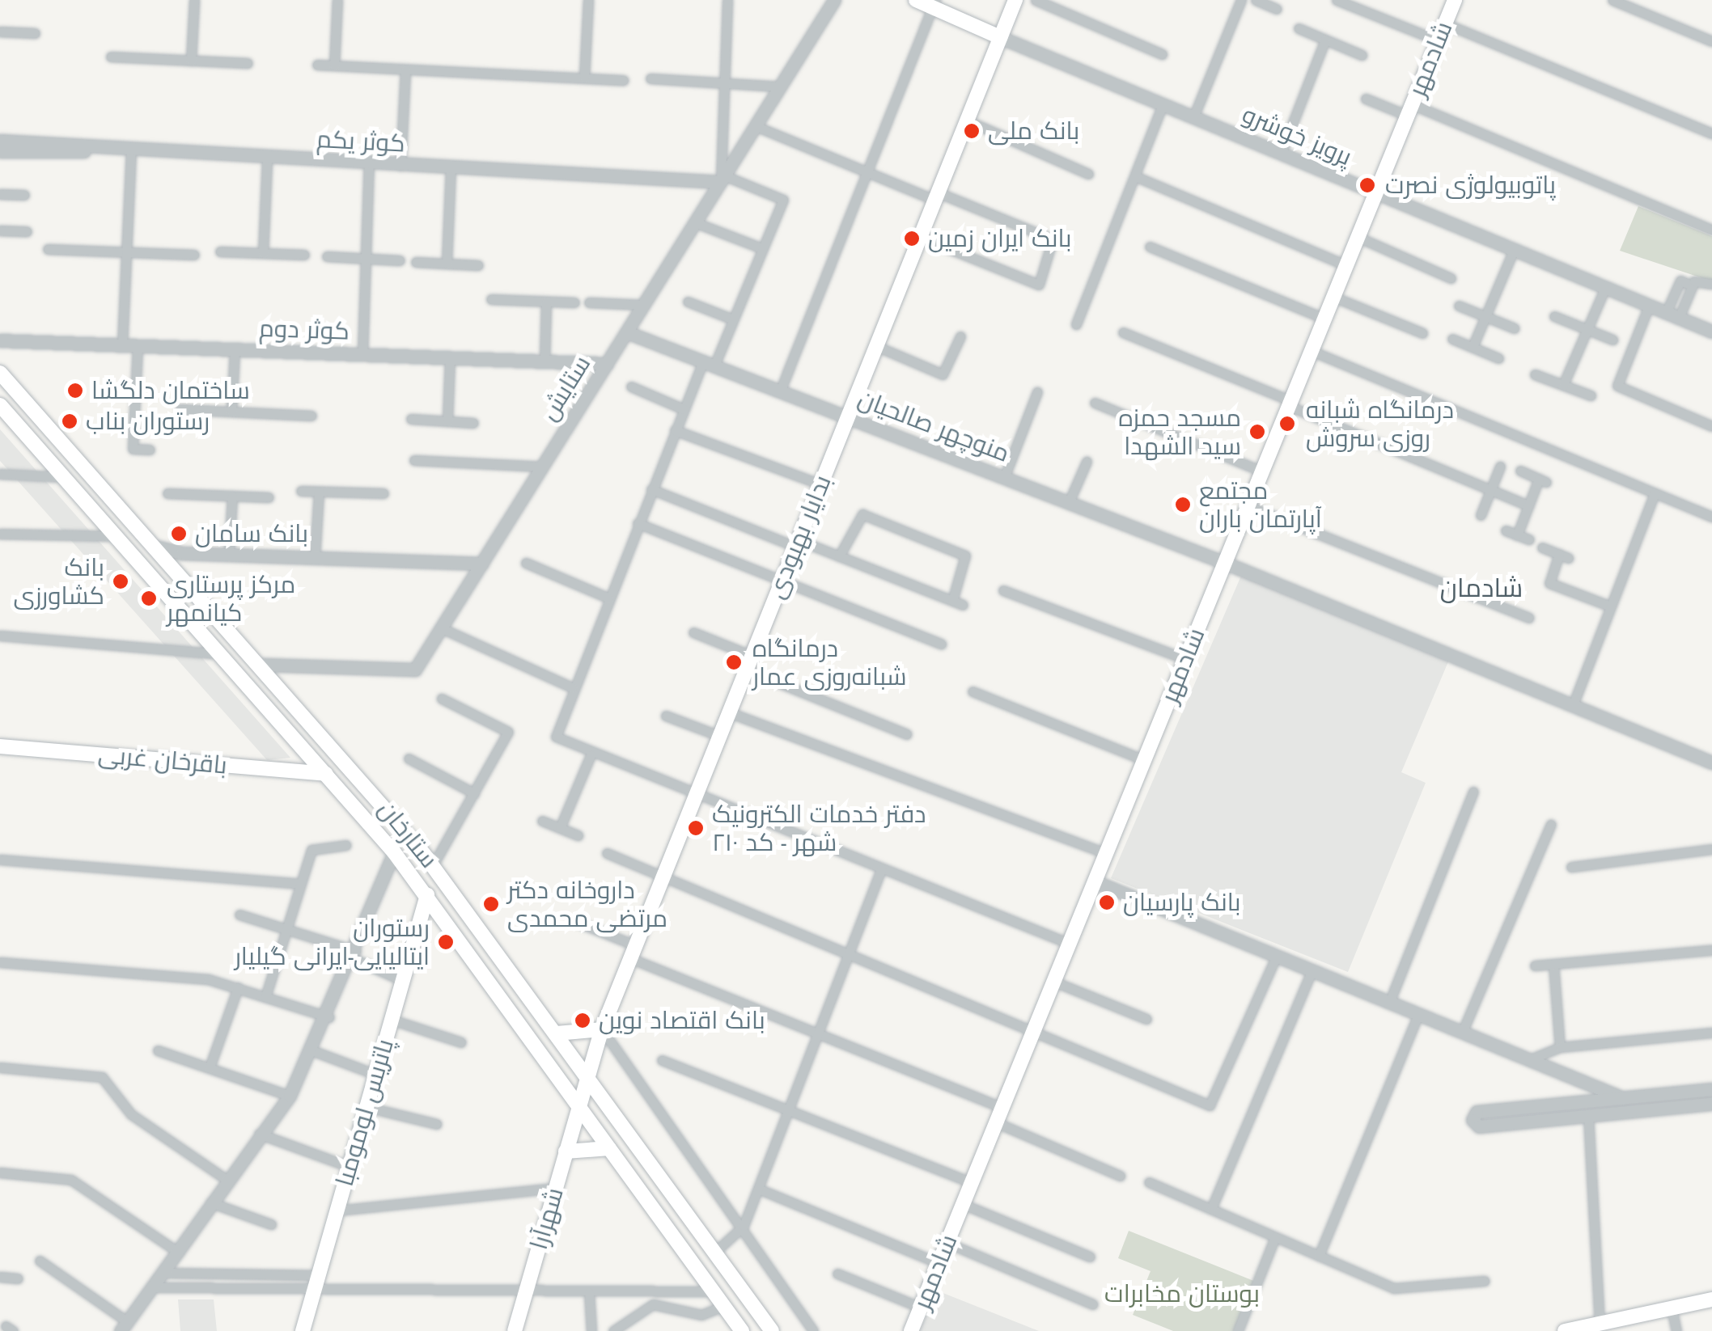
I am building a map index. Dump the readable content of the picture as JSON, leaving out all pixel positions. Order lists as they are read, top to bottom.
{
  "streets": {
    "main road": [
      "شادمهر",
      "بدایار بهبودی",
      "باقرخان غربی",
      "ستارخان",
      "پاتریس لومومبا",
      "شهرآرا"
    ],
    "street": [
      "پرویز خوشرو",
      "کوثر یکم",
      "کوثر دوم",
      "ستایش",
      "منوچهر صالحیان"
    ]
  },
  "crossings": [
    ["شادمهر", "پرویز خوشرو"],
    ["شادمهر", "منوچهر صالحیان"],
    ["پرویز خوشرو", "بدایار بهبودی"],
    ["کوثر یکم", "ستایش"],
    ["کوثر دوم", "ستایش"],
    ["ستایش", "منوچهر صالحیان"],
    ["ستایش", "ستارخان"],
    ["منوچهر صالحیان", "بدایار بهبودی"],
    ["بدایار بهبودی", "ستارخان"],
    ["بدایار بهبودی", "شهرآرا"],
    ["باقرخان غربی", "ستارخان"],
    ["ستارخان", "پاتریس لومومبا"],
    ["ستارخان", "شهرآرا"]
  ],
  "districts": ["شادمان"],
  "parks": ["بوستان مخابرات"],
  "places": [
    "بانک ملی",
    "پاتوبیولوژی نصرت",
    "بانک ایران زمین",
    "ساختمان دلگشا",
    "رستوران بناب",
    "درمانگاه شبانه روزی سروش",
    "مسجد حمزه سید الشهدا",
    "مجتمع آپارتمان باران",
    "بانک سامان",
    "بانک کشاورزی",
    "مرکز پرستاری کیانمهر",
    "درمانگاه شبانه‌روزی عمار",
    "دفتر خدمات الکترونیک شهر - کد ۲۱۰",
    "بانک پارسیان",
    "داروخانه دکتر مرتضی محمدی",
    "رستوران ایتالیایی-ایرانی گیلیار",
    "بانک اقتصاد نوین"
  ]
}
